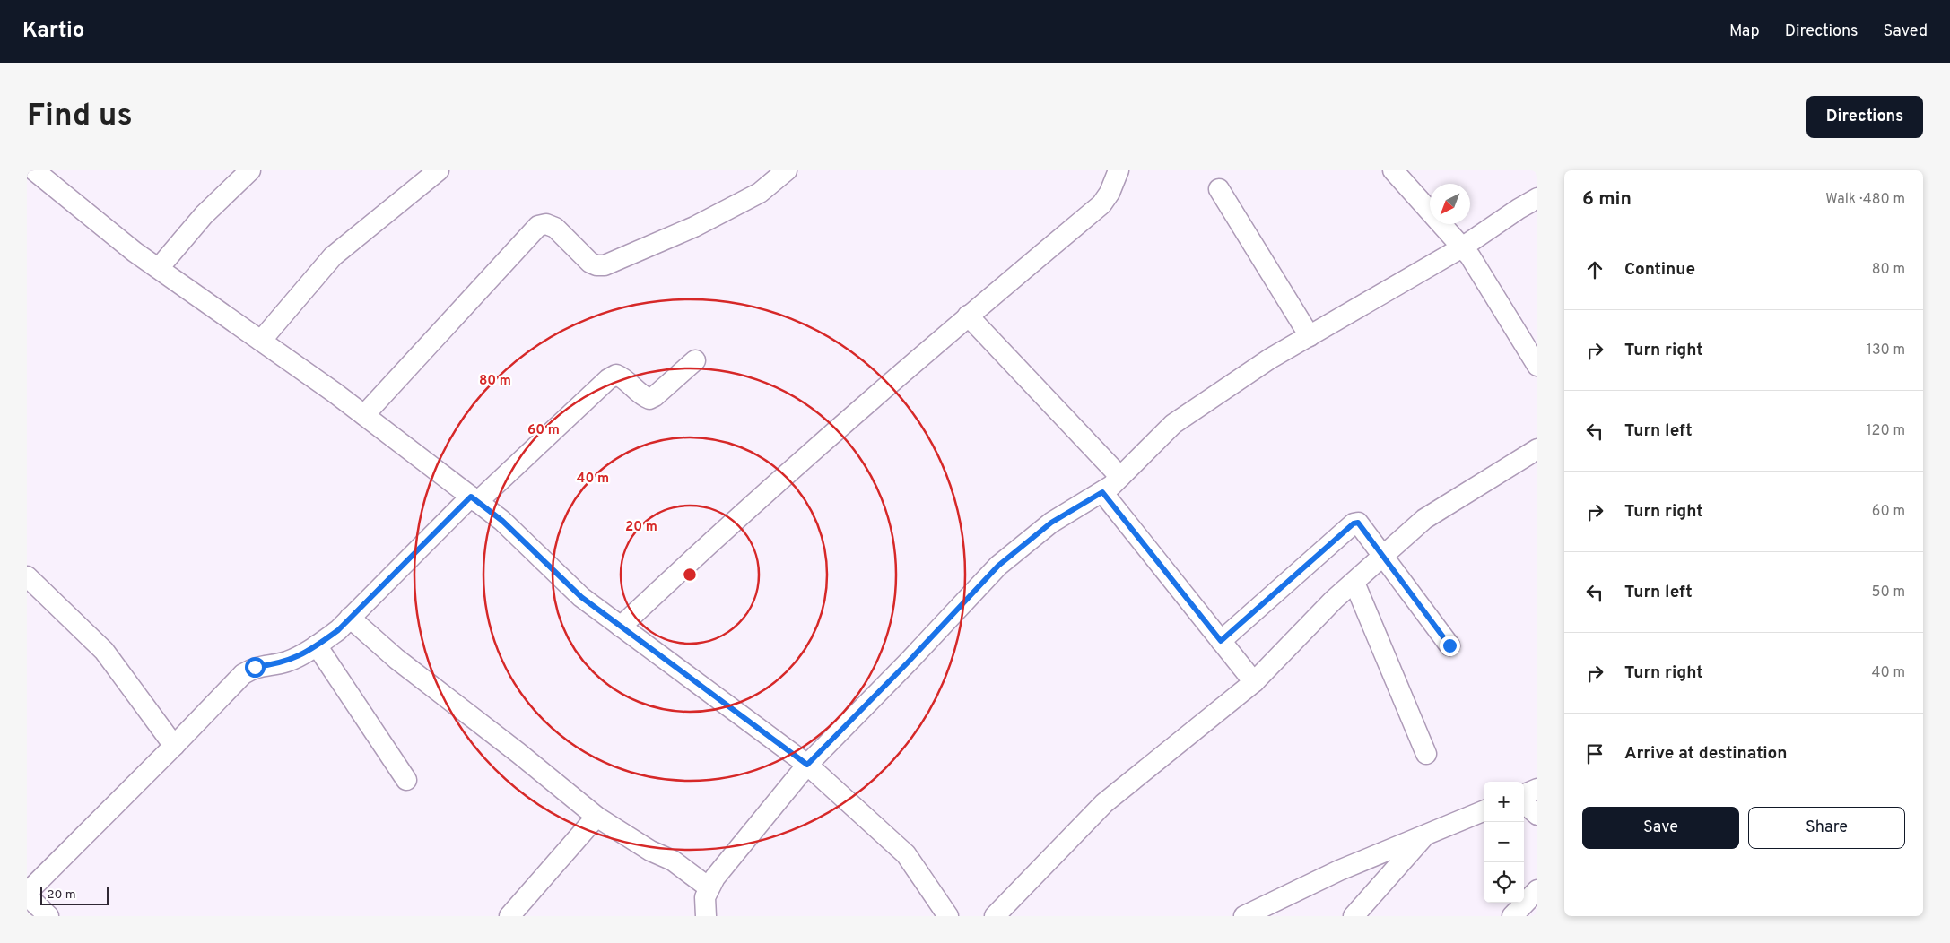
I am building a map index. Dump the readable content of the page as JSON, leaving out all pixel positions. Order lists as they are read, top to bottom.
{
  "scale_bar": "20 m",
  "north": "bottom left",
  "page": {
    "header": "Kartio",
    "nav": ["Map", "Directions", "Saved"],
    "buttons": [
      "Directions",
      ["Save", "Share"]
    ],
    "title": "Find us",
    "heading": ["6 min", "Walk · 480 m"],
    "list": [
      ["Continue", "80 m"],
      ["Turn right", "130 m"],
      ["Turn left", "120 m"],
      ["Turn right", "60 m"],
      ["Turn left", "50 m"],
      ["Turn right", "40 m"],
      "Arrive at destination"
    ],
    "map_buttons": ["+", "−"],
    "scale": "20 m"
  },
  "rings": [
    "80 m",
    "60 m",
    "40 m",
    "20 m"
  ]
}
